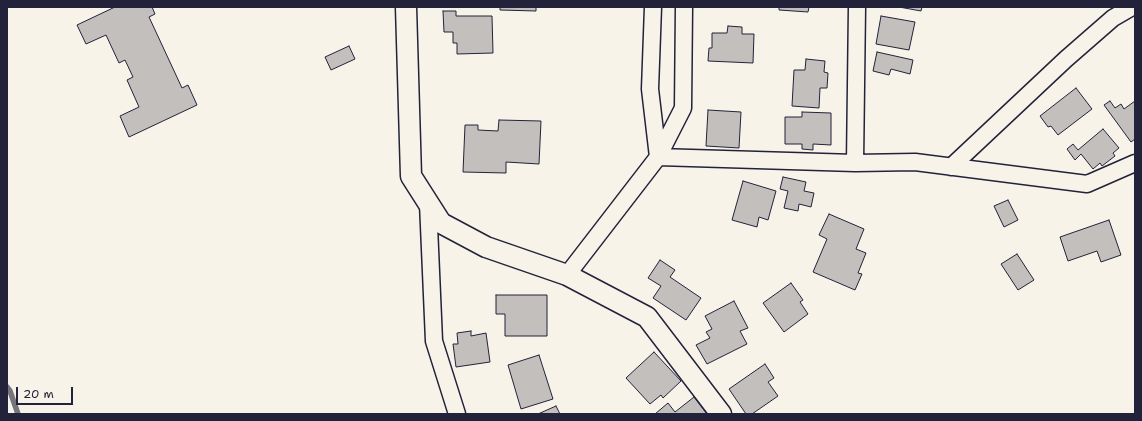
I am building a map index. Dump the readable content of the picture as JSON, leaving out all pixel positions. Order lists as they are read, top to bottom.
{
  "scale_bar": "20 m"
}
